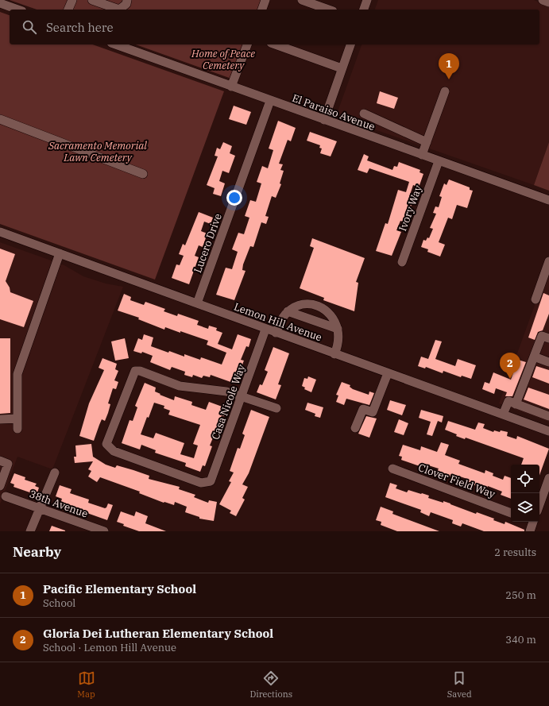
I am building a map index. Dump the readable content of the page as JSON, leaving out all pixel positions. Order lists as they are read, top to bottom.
{
  "streets": {
    "street": [
      "El Paraiso Avenue",
      "Ivory Way",
      "Lucero Drive",
      "Lemon Hill Avenue",
      "Casa Nicole Way",
      "Clover Field Way",
      "38th Avenue"
    ]
  },
  "crossings": [
    ["El Paraiso Avenue", "Ivory Way"],
    ["El Paraiso Avenue", "Lucero Drive"],
    ["Lucero Drive", "Lemon Hill Avenue"],
    ["Lemon Hill Avenue", "Casa Nicole Way"]
  ],
  "parks": ["Home of Peace Cemetery", "Sacramento Memorial Lawn Cemetery"],
  "page": {
    "search": "Search here",
    "pins": ["1", "2"],
    "heading": ["Nearby", "2 results"],
    "list": [
      {
        "mark": "1",
        "name": "Pacific Elementary School",
        "note": "School",
        "value": "250 m"
      },
      {
        "mark": "2",
        "name": "Gloria Dei Lutheran Elementary School",
        "note": "School · Lemon Hill Avenue",
        "value": "340 m"
      }
    ],
    "nav": ["Map", "Directions", "Saved"]
  }
}
